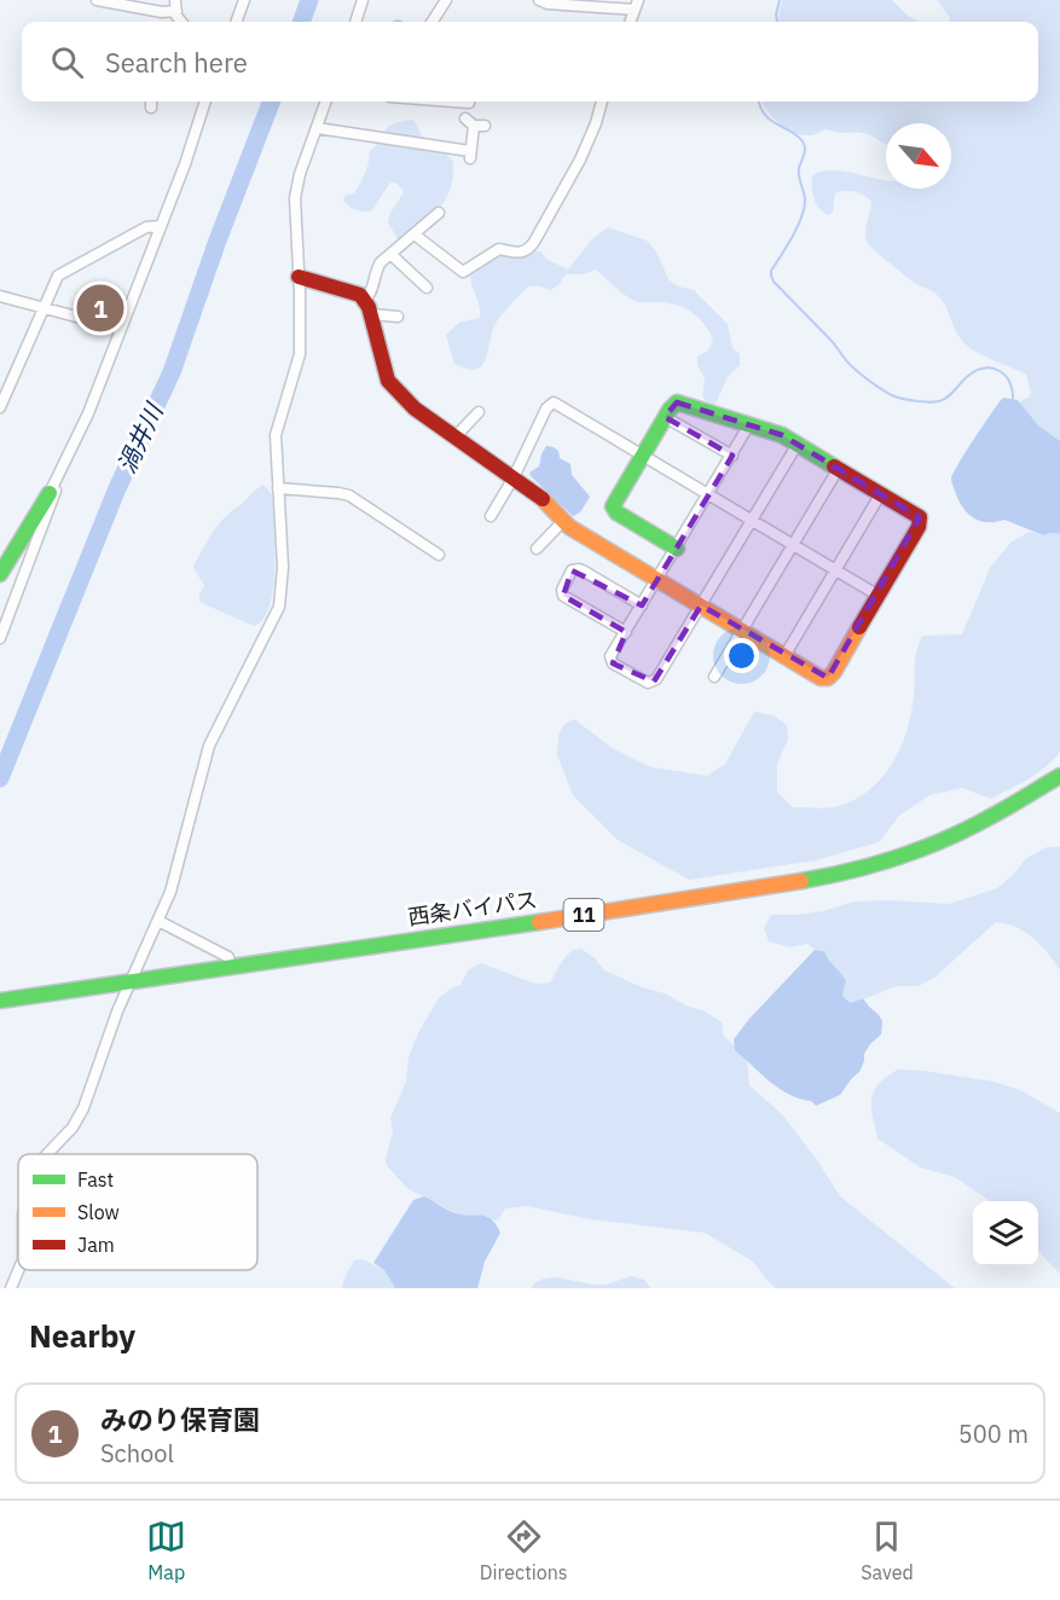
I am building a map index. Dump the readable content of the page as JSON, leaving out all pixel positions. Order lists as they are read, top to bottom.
{
  "streets": {
    "main road": ["西条バイパス", "11"]
  },
  "water": ["渦井川"],
  "legend": ["Fast", "Slow", "Jam"],
  "north": "bottom right",
  "page": {
    "search": "Search here",
    "pins": "1",
    "heading": "Nearby",
    "list": [
      {
        "mark": "1",
        "name": "みのり保育園",
        "note": "School",
        "value": "500 m"
      }
    ],
    "nav": ["Map", "Directions", "Saved"]
  }
}
